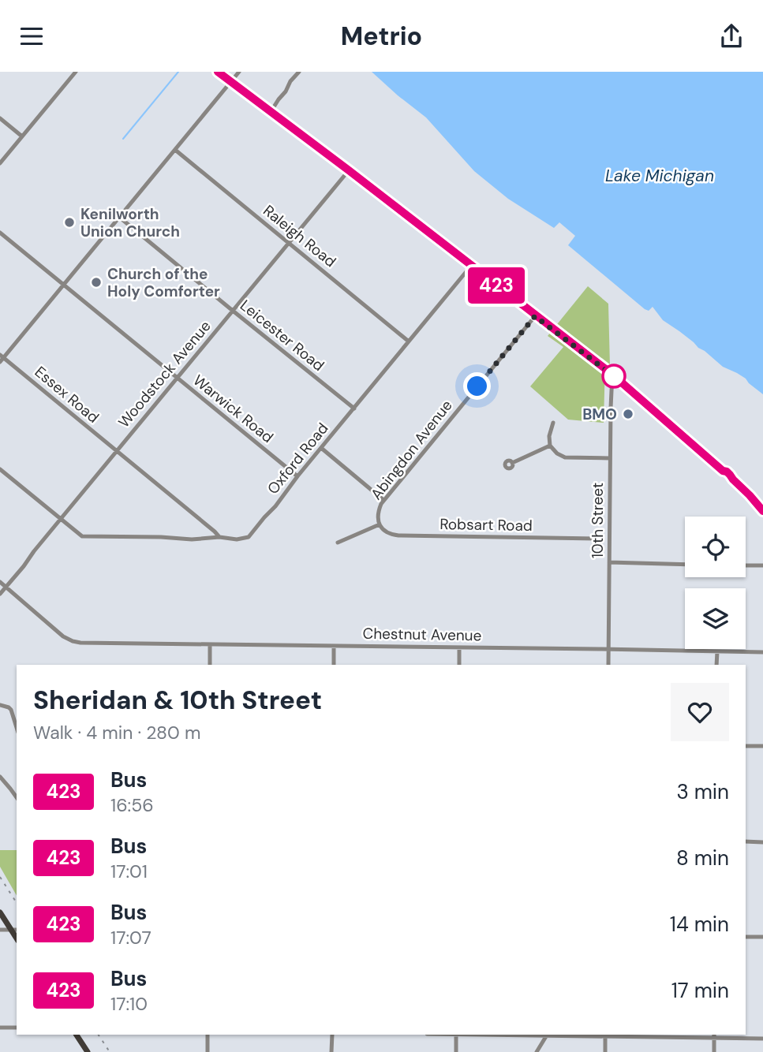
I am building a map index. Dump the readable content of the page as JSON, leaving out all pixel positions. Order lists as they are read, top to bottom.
{
  "streets": {
    "street": [
      "Raleigh Road",
      "Leicester Road",
      "Woodstock Avenue",
      "Essex Road",
      "Warwick Road",
      "Abingdon Avenue",
      "Oxford Road",
      "10th Street",
      "Robsart Road",
      "Chestnut Avenue"
    ]
  },
  "crossings": [
    ["Raleigh Road", "Woodstock Avenue"],
    ["Raleigh Road", "Oxford Road"],
    ["Leicester Road", "Woodstock Avenue"],
    ["Leicester Road", "Oxford Road"],
    ["Woodstock Avenue", "Essex Road"],
    ["Woodstock Avenue", "Warwick Road"],
    ["Woodstock Avenue", "Oxford Road"],
    ["Woodstock Avenue", "Chestnut Avenue"],
    ["Essex Road", "Oxford Road"],
    ["Warwick Road", "Oxford Road"],
    ["Abingdon Avenue", "Robsart Road"],
    ["10th Street", "Chestnut Avenue"]
  ],
  "water": ["Lake Michigan"],
  "places": ["Kenilworth Union Church", "Church of the Holy Comforter", "BMO"],
  "lines": ["bus line 423"],
  "page": {
    "header": "Metrio",
    "on_map": "423",
    "heading": ["Sheridan & 10th Street", "Walk · 4 min · 280 m"],
    "list": [
      {
        "mark": "423",
        "name": "Bus",
        "note": "16:56",
        "value": "3 min"
      },
      {
        "mark": "423",
        "name": "Bus",
        "note": "17:01",
        "value": "8 min"
      },
      {
        "mark": "423",
        "name": "Bus",
        "note": "17:07",
        "value": "14 min"
      },
      {
        "mark": "423",
        "name": "Bus",
        "note": "17:10",
        "value": "17 min"
      }
    ]
  }
}
